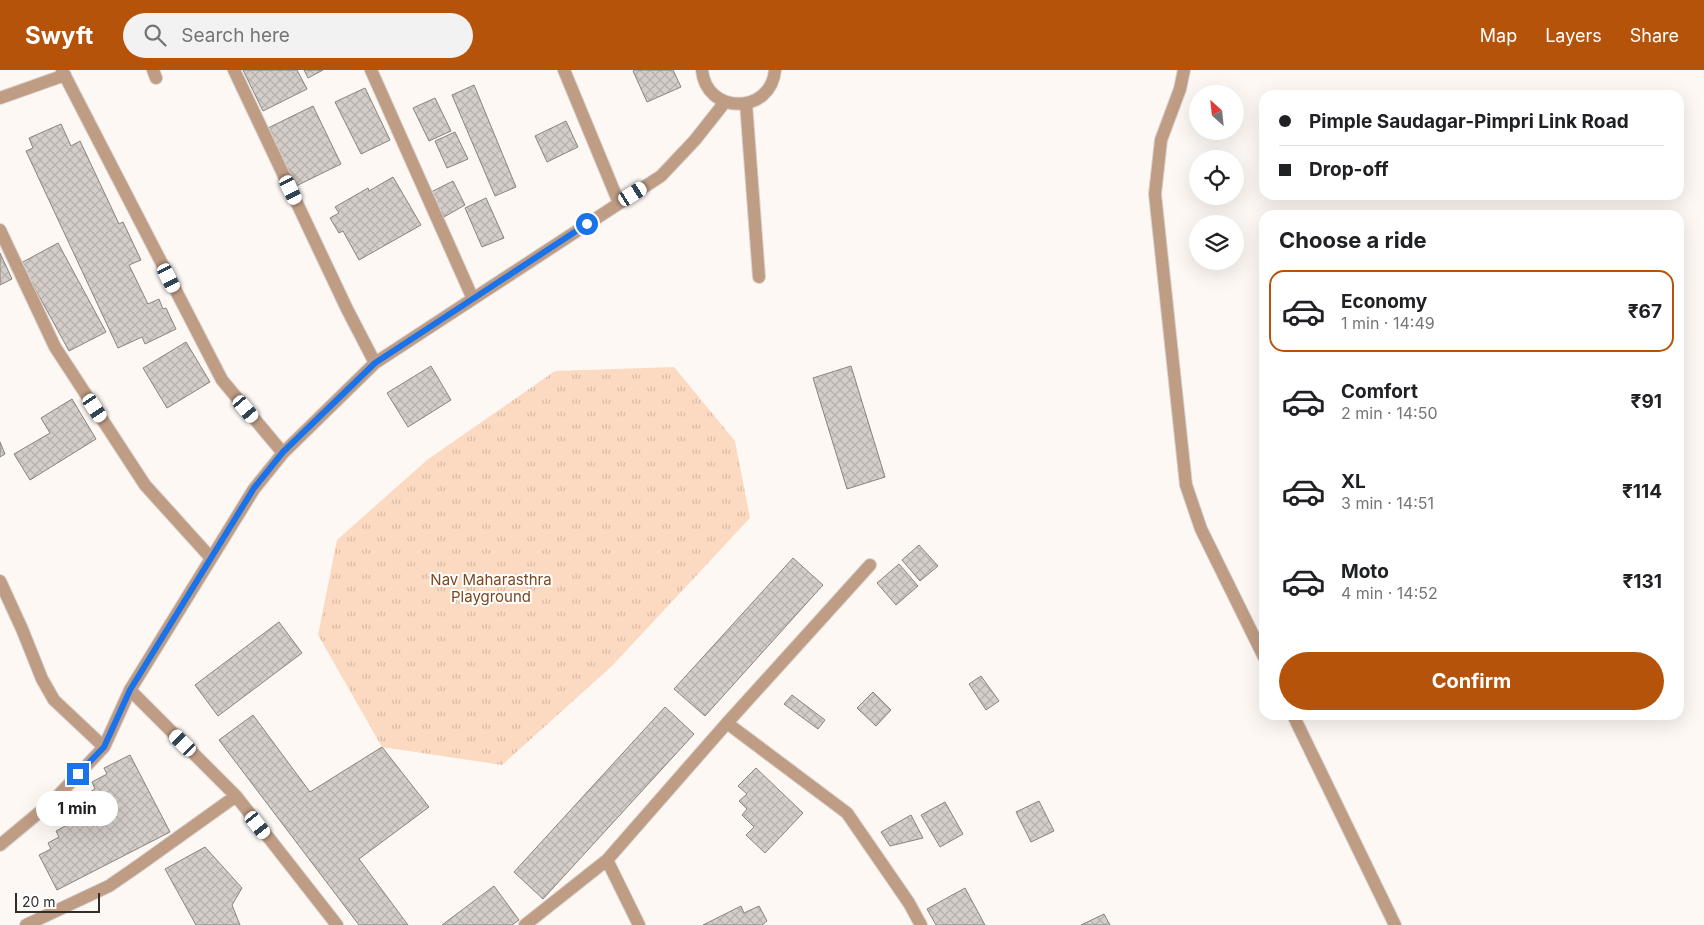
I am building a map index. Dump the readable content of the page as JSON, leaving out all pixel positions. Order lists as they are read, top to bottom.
{
  "parks": ["Nav Maharasthra Playground"],
  "scale_bar": "20 m",
  "north": "top left",
  "page": {
    "header": "Swyft",
    "search": "Search here",
    "nav": ["Map", "Layers", "Share"],
    "banner": ["Pimple Saudagar-Pimpri Link Road", "Drop-off"],
    "heading": "Choose a ride",
    "list": [
      {
        "name": "Economy",
        "note": "1 min · 14:49",
        "value": "₹67"
      },
      {
        "name": "Comfort",
        "note": "2 min · 14:50",
        "value": "₹91"
      },
      {
        "name": "XL",
        "note": "3 min · 14:51",
        "value": "₹114"
      },
      {
        "name": "Moto",
        "note": "4 min · 14:52",
        "value": "₹131"
      }
    ],
    "buttons": "Confirm",
    "bubble": "1 min",
    "scale": "20 m"
  }
}
